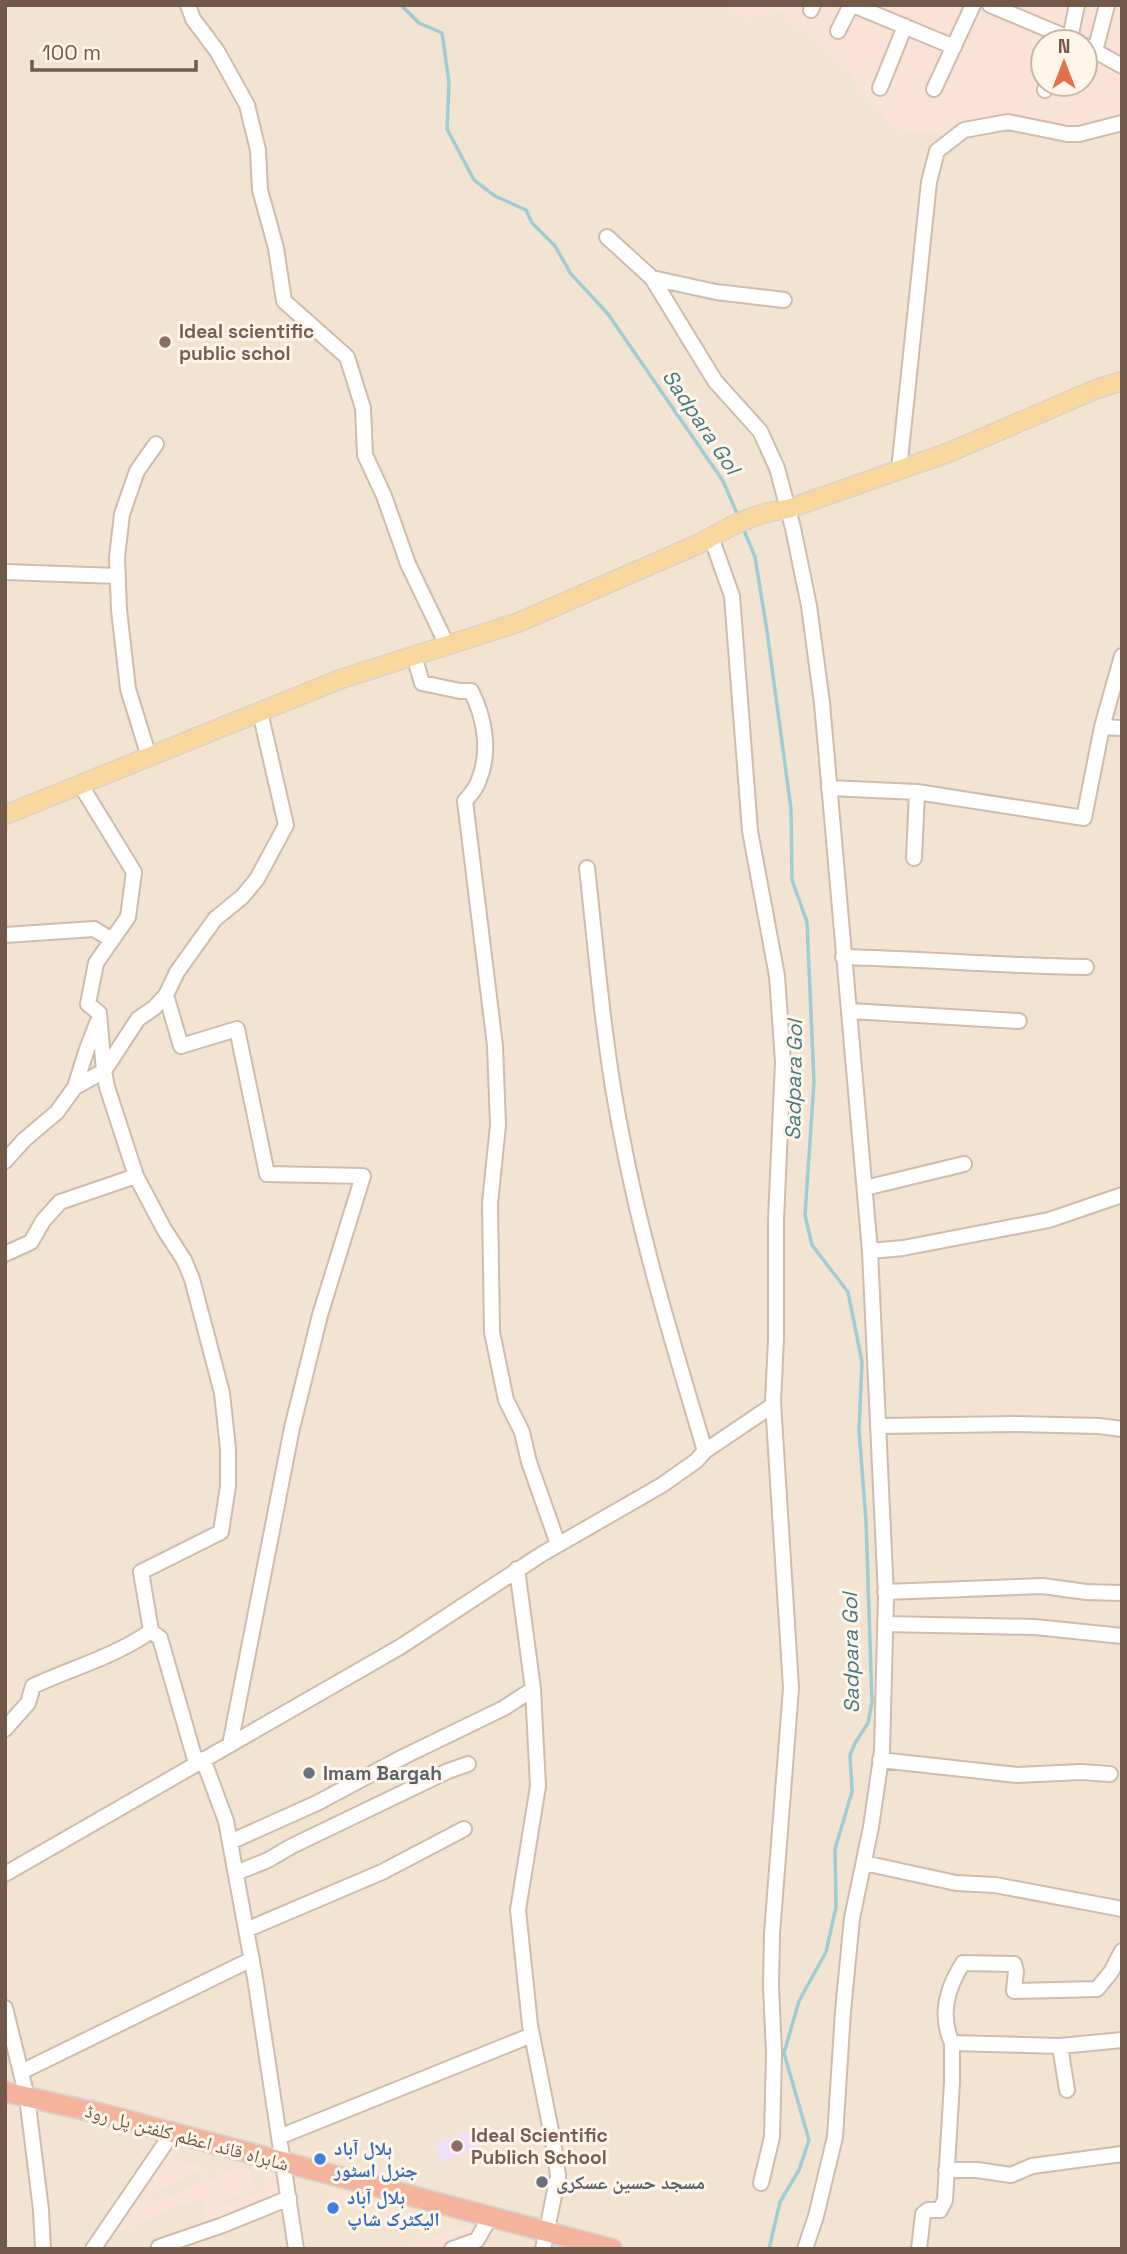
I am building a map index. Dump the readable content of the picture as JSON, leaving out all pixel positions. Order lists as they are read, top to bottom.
{
  "streets": {
    "highway": ["شاہراہ قائد اعظم کلفٹن پل روڈ"]
  },
  "water": ["Sadpara Gol"],
  "places": [
    "Ideal scientific public schol",
    "Imam Bargah",
    "Ideal Scientific Publich School",
    "ہلال آباد جنرل اسٹور",
    "مسجد حسین عسکری",
    "ہلال آباد الیکٹرک شاپ"
  ],
  "scale_bar": "100 m",
  "north": "top"
}
